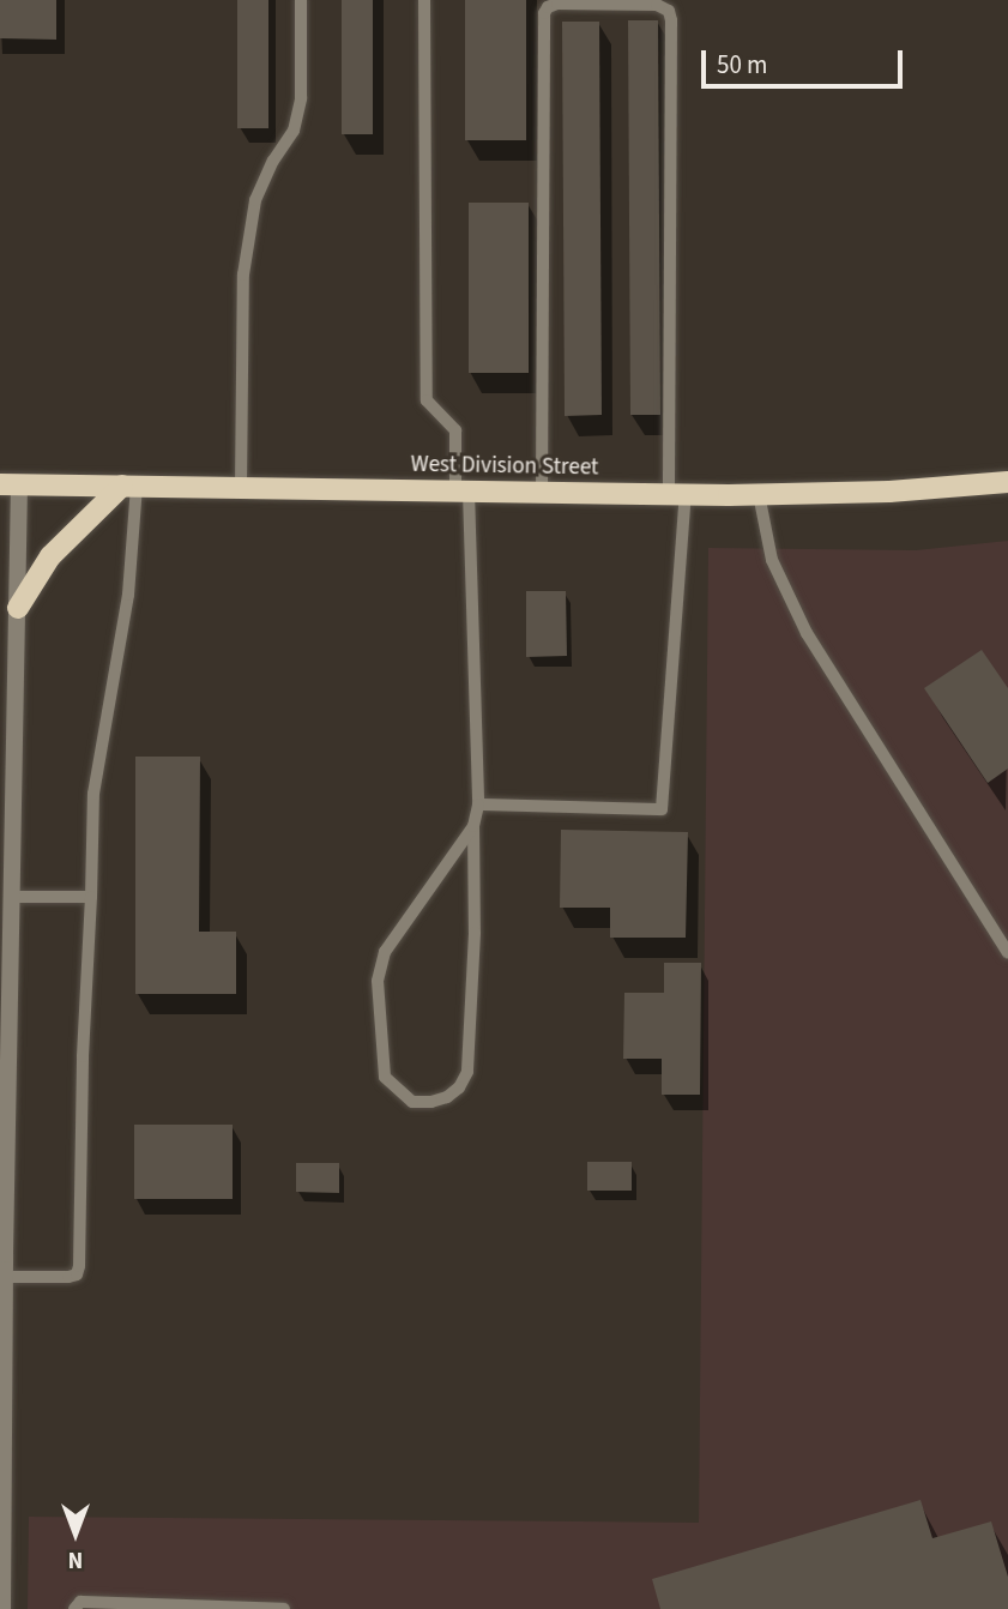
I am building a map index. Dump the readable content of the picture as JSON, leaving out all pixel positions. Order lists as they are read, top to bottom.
{
  "streets": {
    "main road": ["West Division Street"]
  },
  "scale_bar": "50 m",
  "north": "bottom"
}
